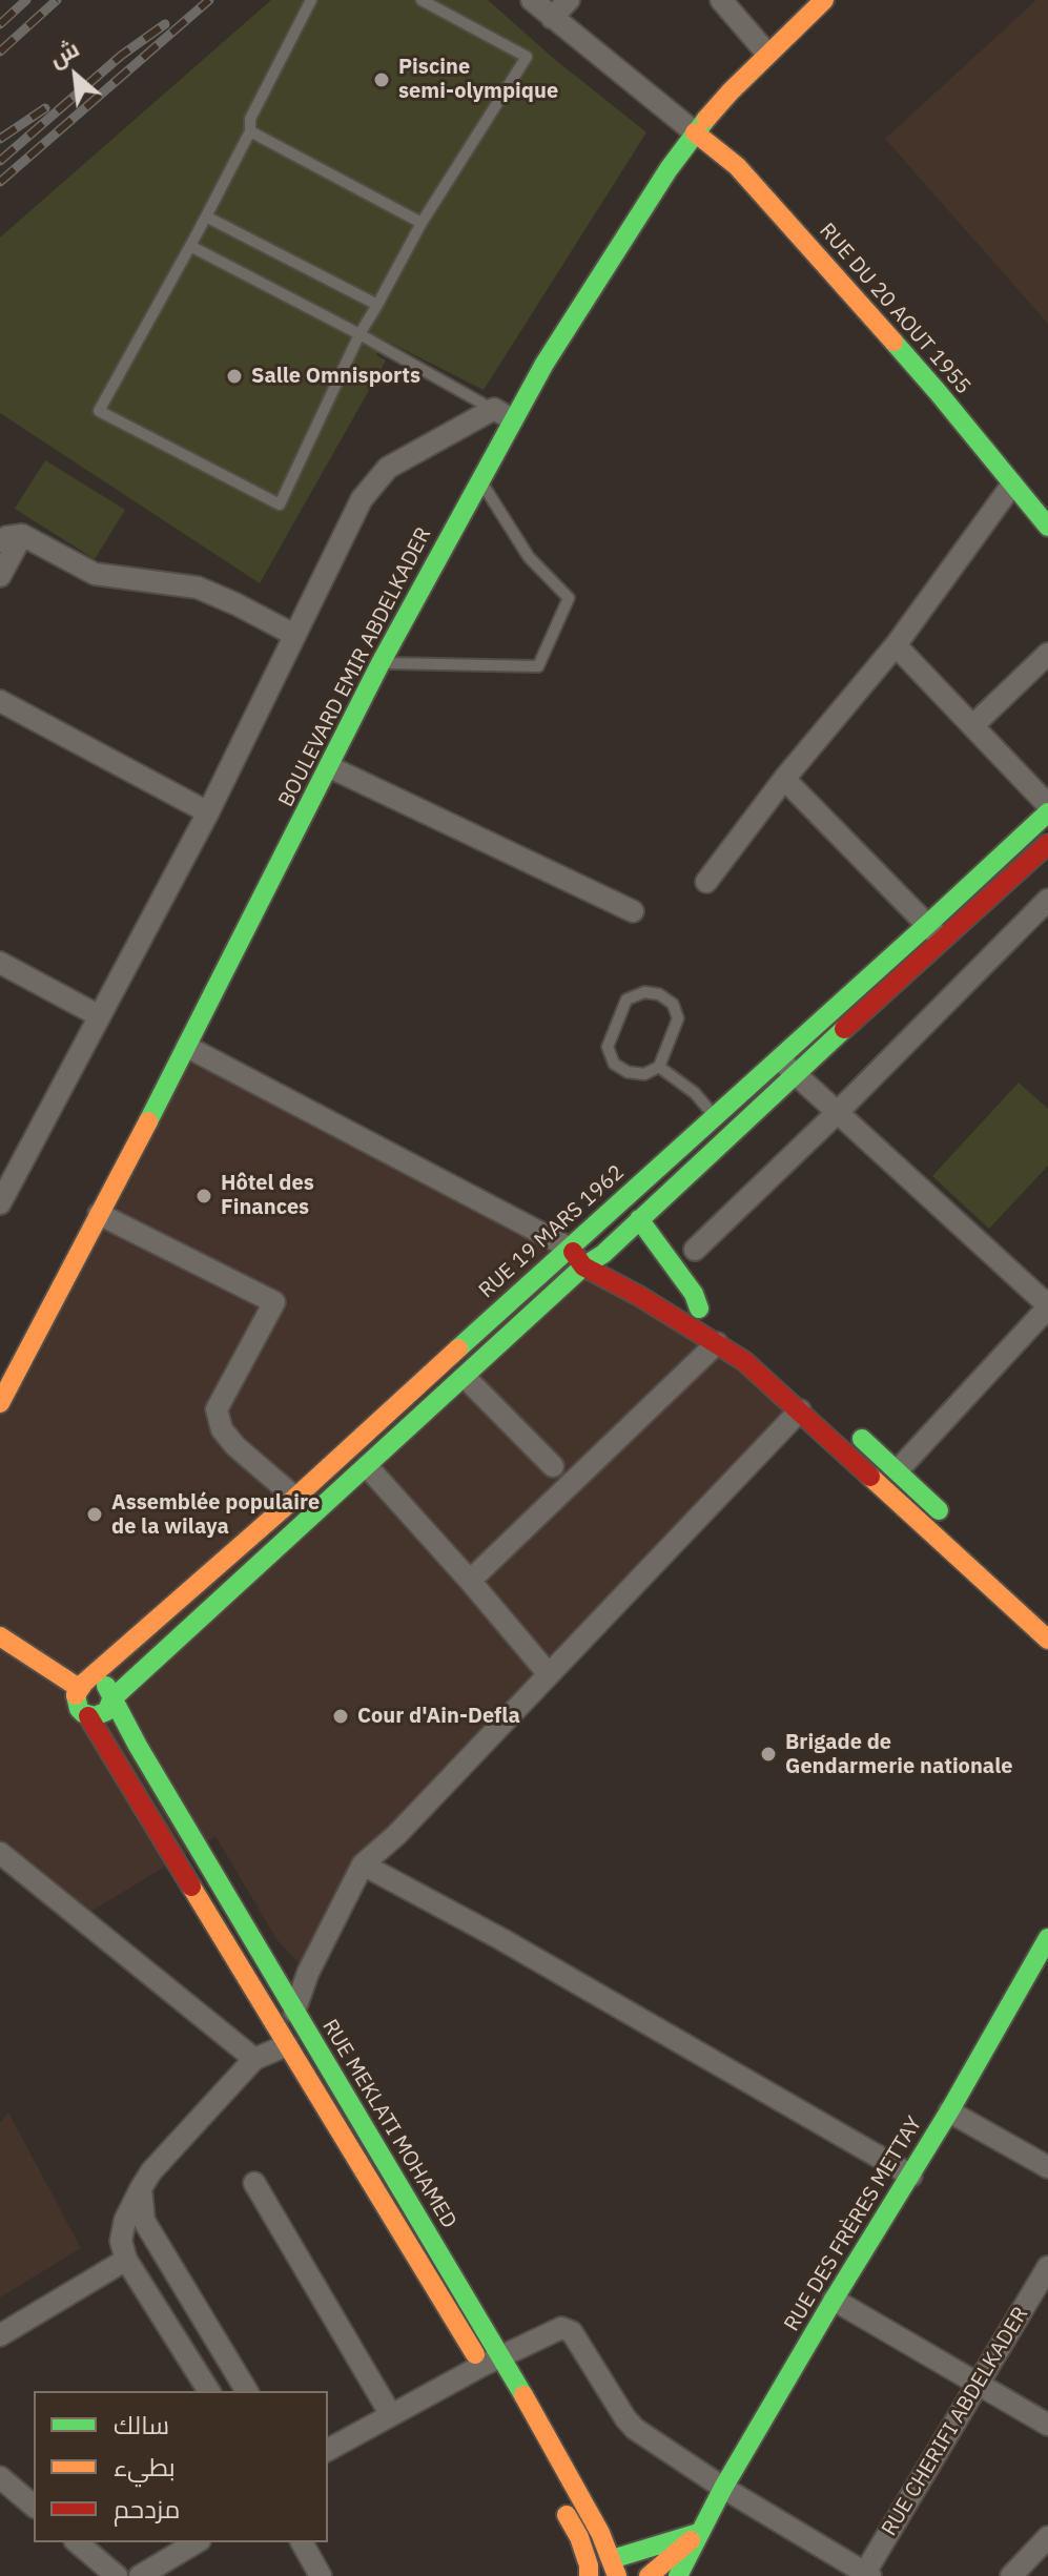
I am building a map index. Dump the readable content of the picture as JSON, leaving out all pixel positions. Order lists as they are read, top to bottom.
{
  "streets": {
    "street": [
      "RUE DU 20 AOUT 1955",
      "BOULEVARD EMIR ABDELKADER",
      "RUE 19 MARS 1962",
      "RUE MEKLATI MOHAMED",
      "RUE DES FRÈRES METTAY",
      "RUE CHERIFI ABDELKADER"
    ]
  },
  "crossings": [
    ["RUE DU 20 AOUT 1955", "BOULEVARD EMIR ABDELKADER"],
    ["RUE 19 MARS 1962", "RUE MEKLATI MOHAMED"]
  ],
  "places": [
    "Piscine semi-olympique",
    "Salle Omnisports",
    "Hôtel des Finances",
    "Assemblée populaire de la wilaya",
    "Cour d'Ain-Defla",
    "Brigade de Gendarmerie nationale"
  ],
  "legend": ["سالك", "بطيء", "مزدحم"],
  "north": "top left"
}
